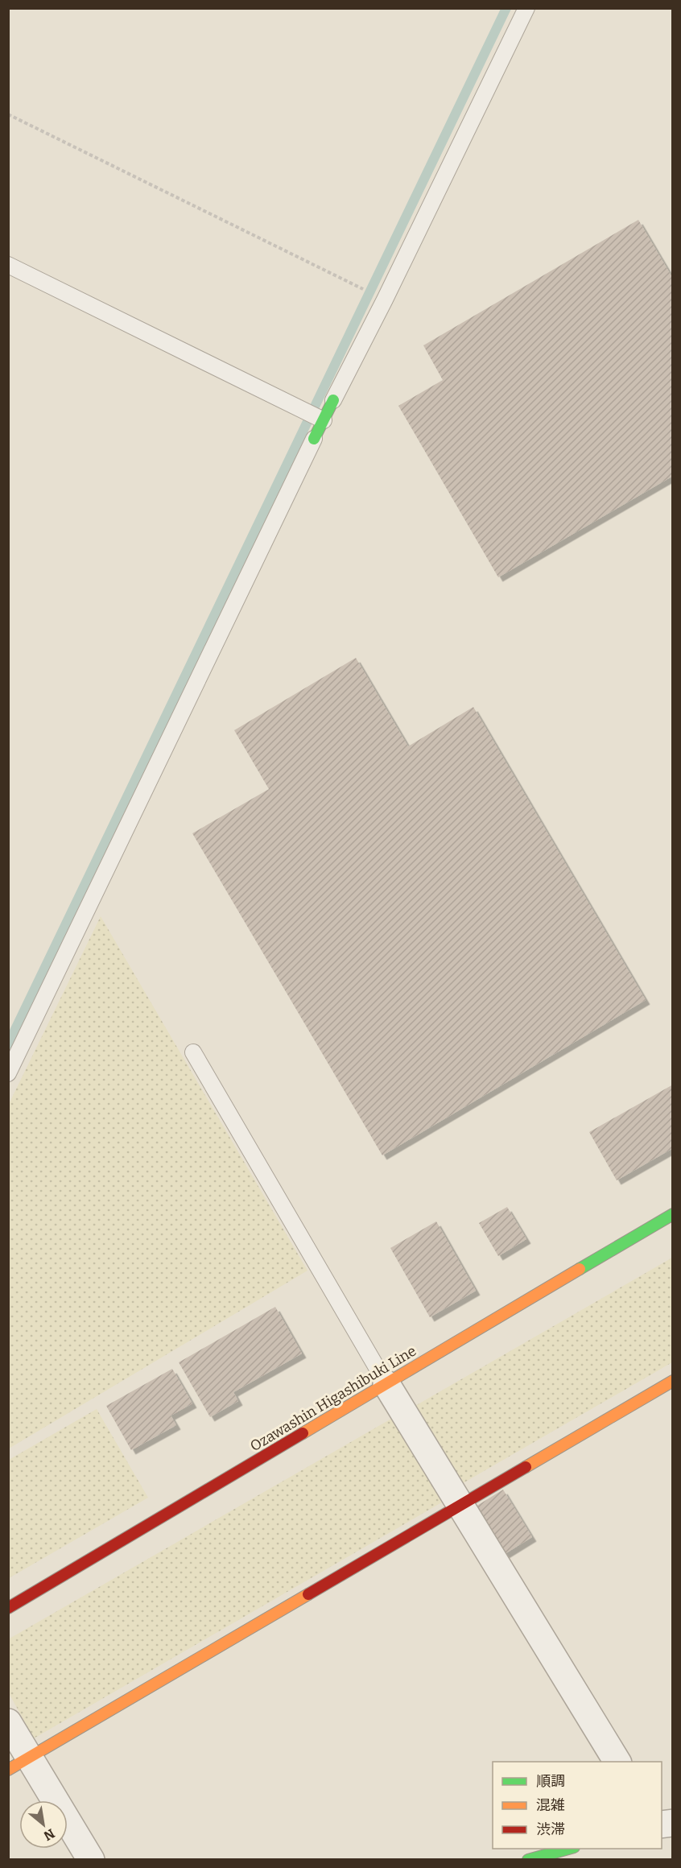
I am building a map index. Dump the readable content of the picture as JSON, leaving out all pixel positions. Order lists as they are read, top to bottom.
{
  "streets": {
    "street": ["Ozawashin Higashibuki Line"]
  },
  "legend": ["順調", "混雑", "渋滞"],
  "north": "bottom right"
}
